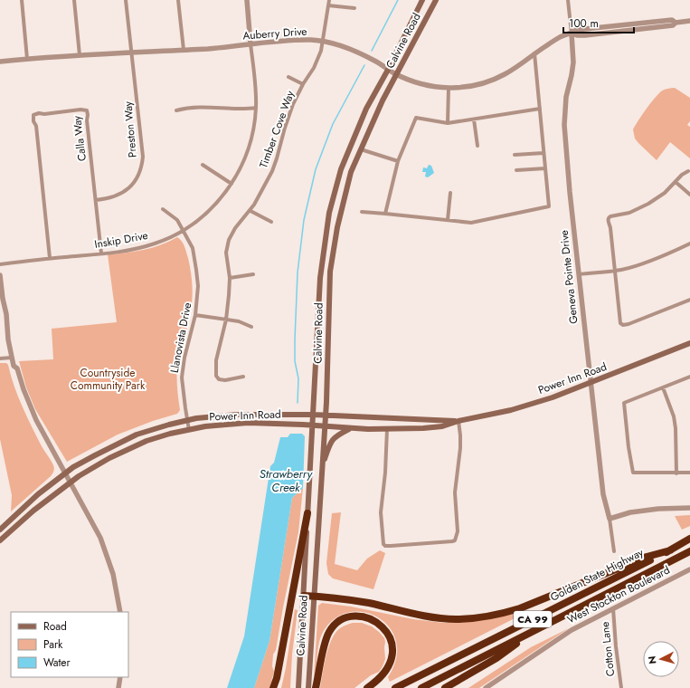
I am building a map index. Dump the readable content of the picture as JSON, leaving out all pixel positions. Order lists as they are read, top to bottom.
{
  "streets": {
    "highway": ["Golden State Highway", "CA 99"],
    "main road": ["Calvine Road", "Power Inn Road"],
    "street": [
      "Auberry Drive",
      "Preston Way",
      "Timber Cove Way",
      "Calla Way",
      "Inskip Drive",
      "Geneva Pointe Drive",
      "Llanovista Drive",
      "West Stockton Boulevard",
      "Cotton Lane"
    ]
  },
  "crossings": [
    ["Auberry Drive", "Calvine Road"],
    ["Auberry Drive", "Preston Way"],
    ["Auberry Drive", "Timber Cove Way"],
    ["Auberry Drive", "Inskip Drive"],
    ["Auberry Drive", "Geneva Pointe Drive"],
    ["Calvine Road", "Power Inn Road"],
    ["Preston Way", "Calla Way"],
    ["Calla Way", "Inskip Drive"],
    ["Inskip Drive", "Llanovista Drive"],
    ["Geneva Pointe Drive", "Power Inn Road"],
    ["Llanovista Drive", "Power Inn Road"],
    ["West Stockton Boulevard", "Cotton Lane"]
  ],
  "water": ["Strawberry Creek"],
  "parks": ["Countryside Community Park"],
  "legend": ["Road", "Park", "Water"],
  "scale_bar": "100 m",
  "north": "left"
}
